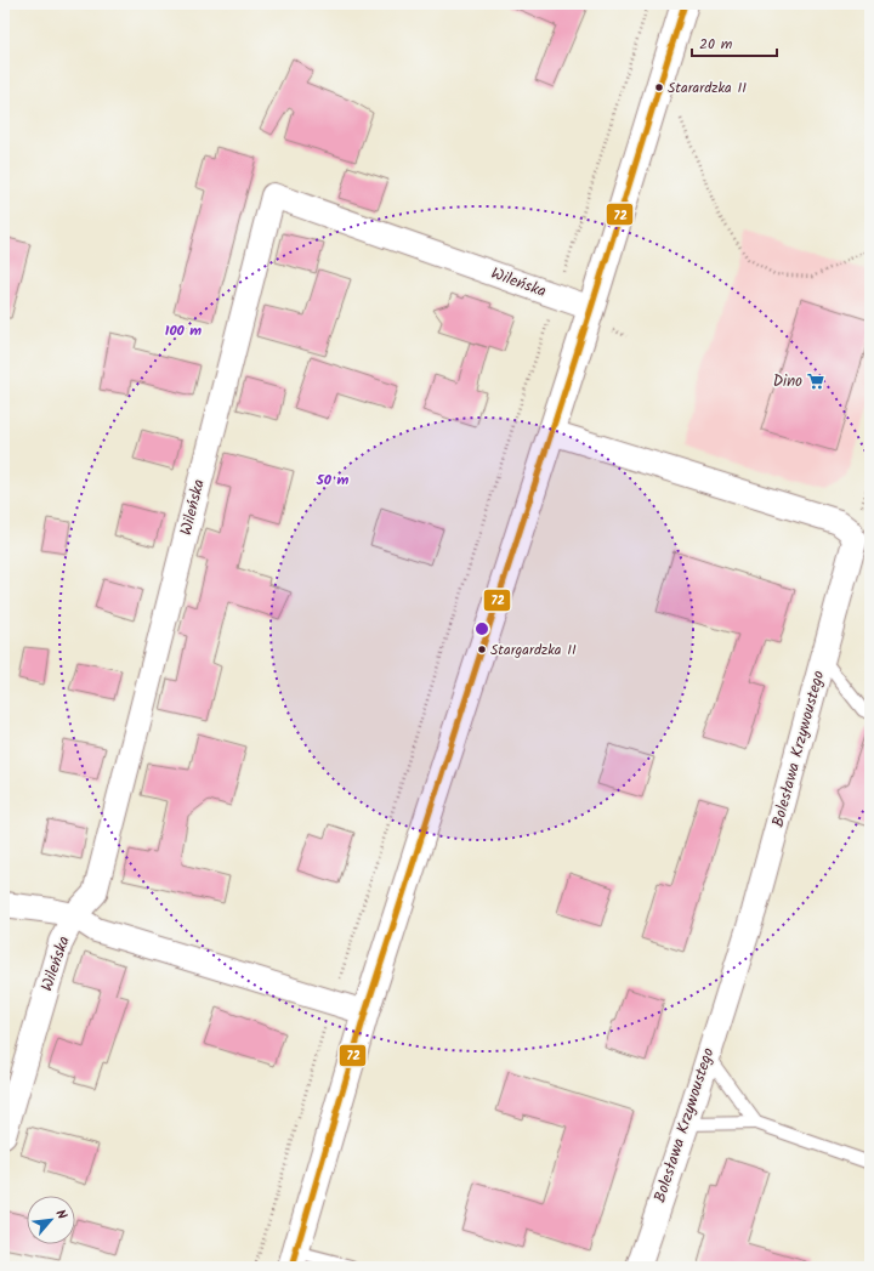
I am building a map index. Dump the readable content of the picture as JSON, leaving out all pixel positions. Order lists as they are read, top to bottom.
{
  "streets": {
    "street": ["Wileńska", "Bolesława Krzywoustego"]
  },
  "places": {
    "other": ["Starardzka II", "Stargardzka II"],
    "supermarket": ["Dino"]
  },
  "lines": ["transit line 72"],
  "scale_bar": "20 m",
  "north": "top right",
  "rings": ["100 m", "50 m"]
}
